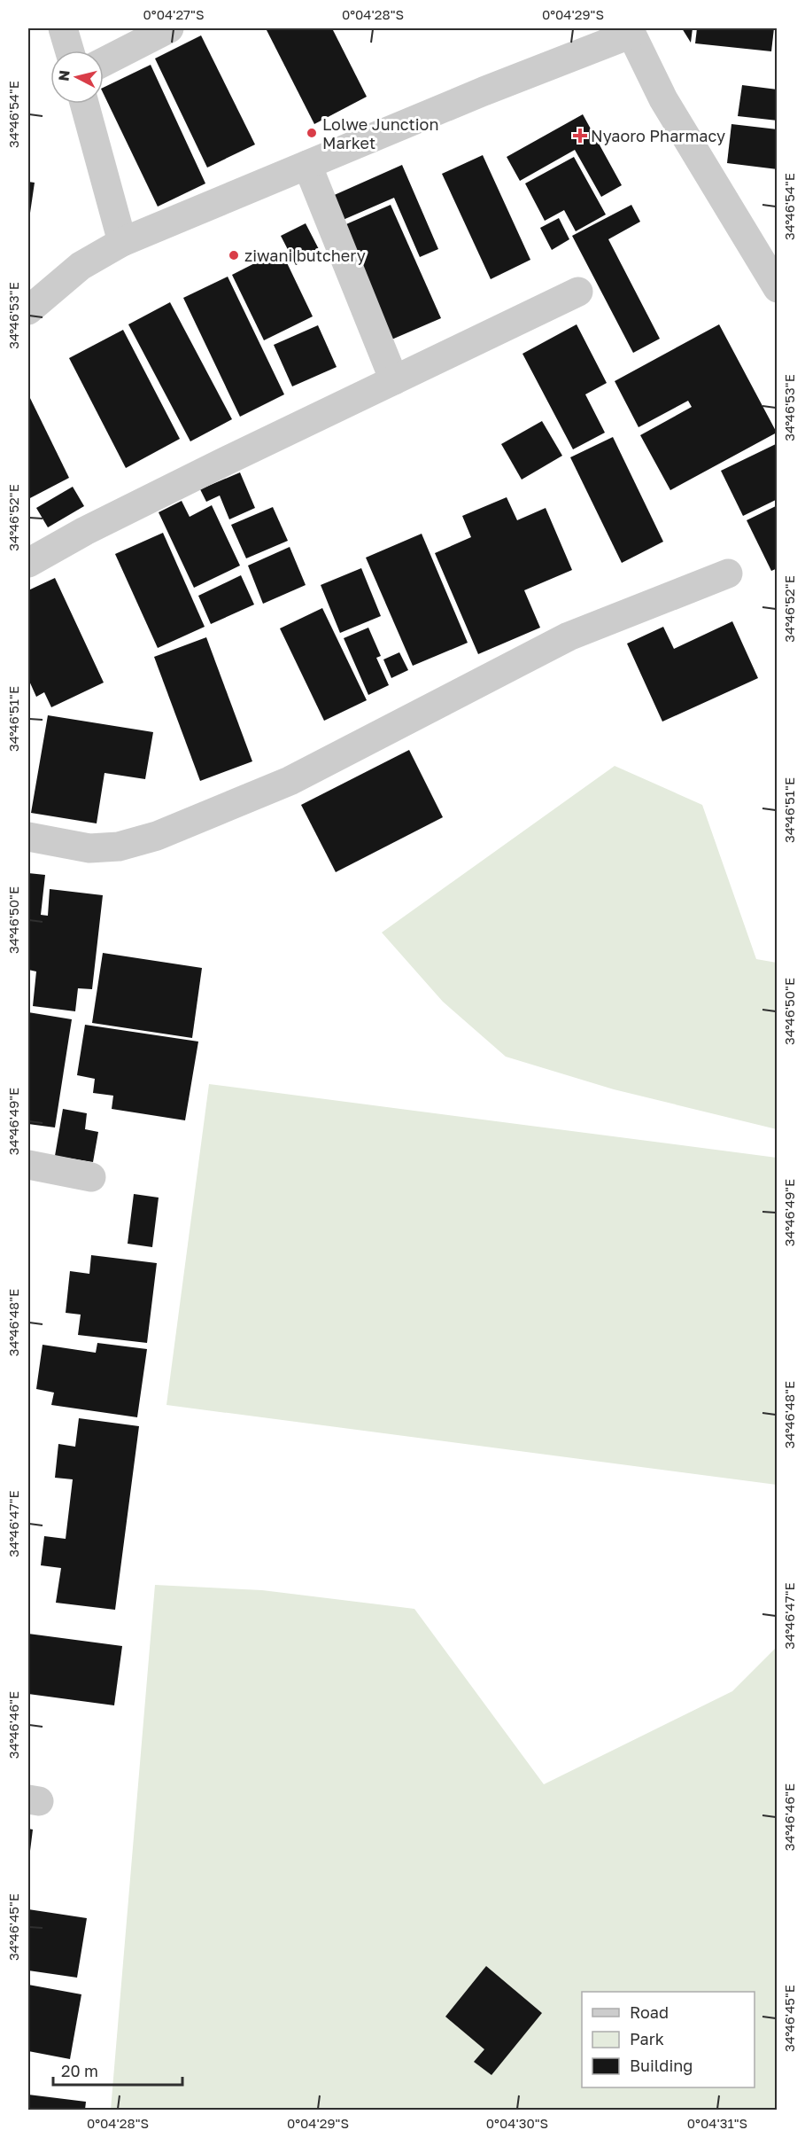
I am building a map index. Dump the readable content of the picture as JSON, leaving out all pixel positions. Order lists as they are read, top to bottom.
{
  "places": {
    "other": ["Lolwe Junction Market", "ziwani butchery"],
    "health": ["Nyaoro Pharmacy"]
  },
  "legend": ["Road", "Park", "Building"],
  "scale_bar": "20 m",
  "north": "left",
  "coordinates": [
    "0°04'27\"S",
    "0°04'28\"S",
    "0°04'29\"S",
    "34°46'54\"E",
    "34°46'53\"E",
    "34°46'52\"E",
    "34°46'51\"E",
    "34°46'50\"E",
    "34°46'49\"E",
    "34°46'48\"E",
    "34°46'47\"E",
    "34°46'46\"E",
    "34°46'45\"E",
    "0°04'30\"S",
    "0°04'31\"S"
  ]
}
